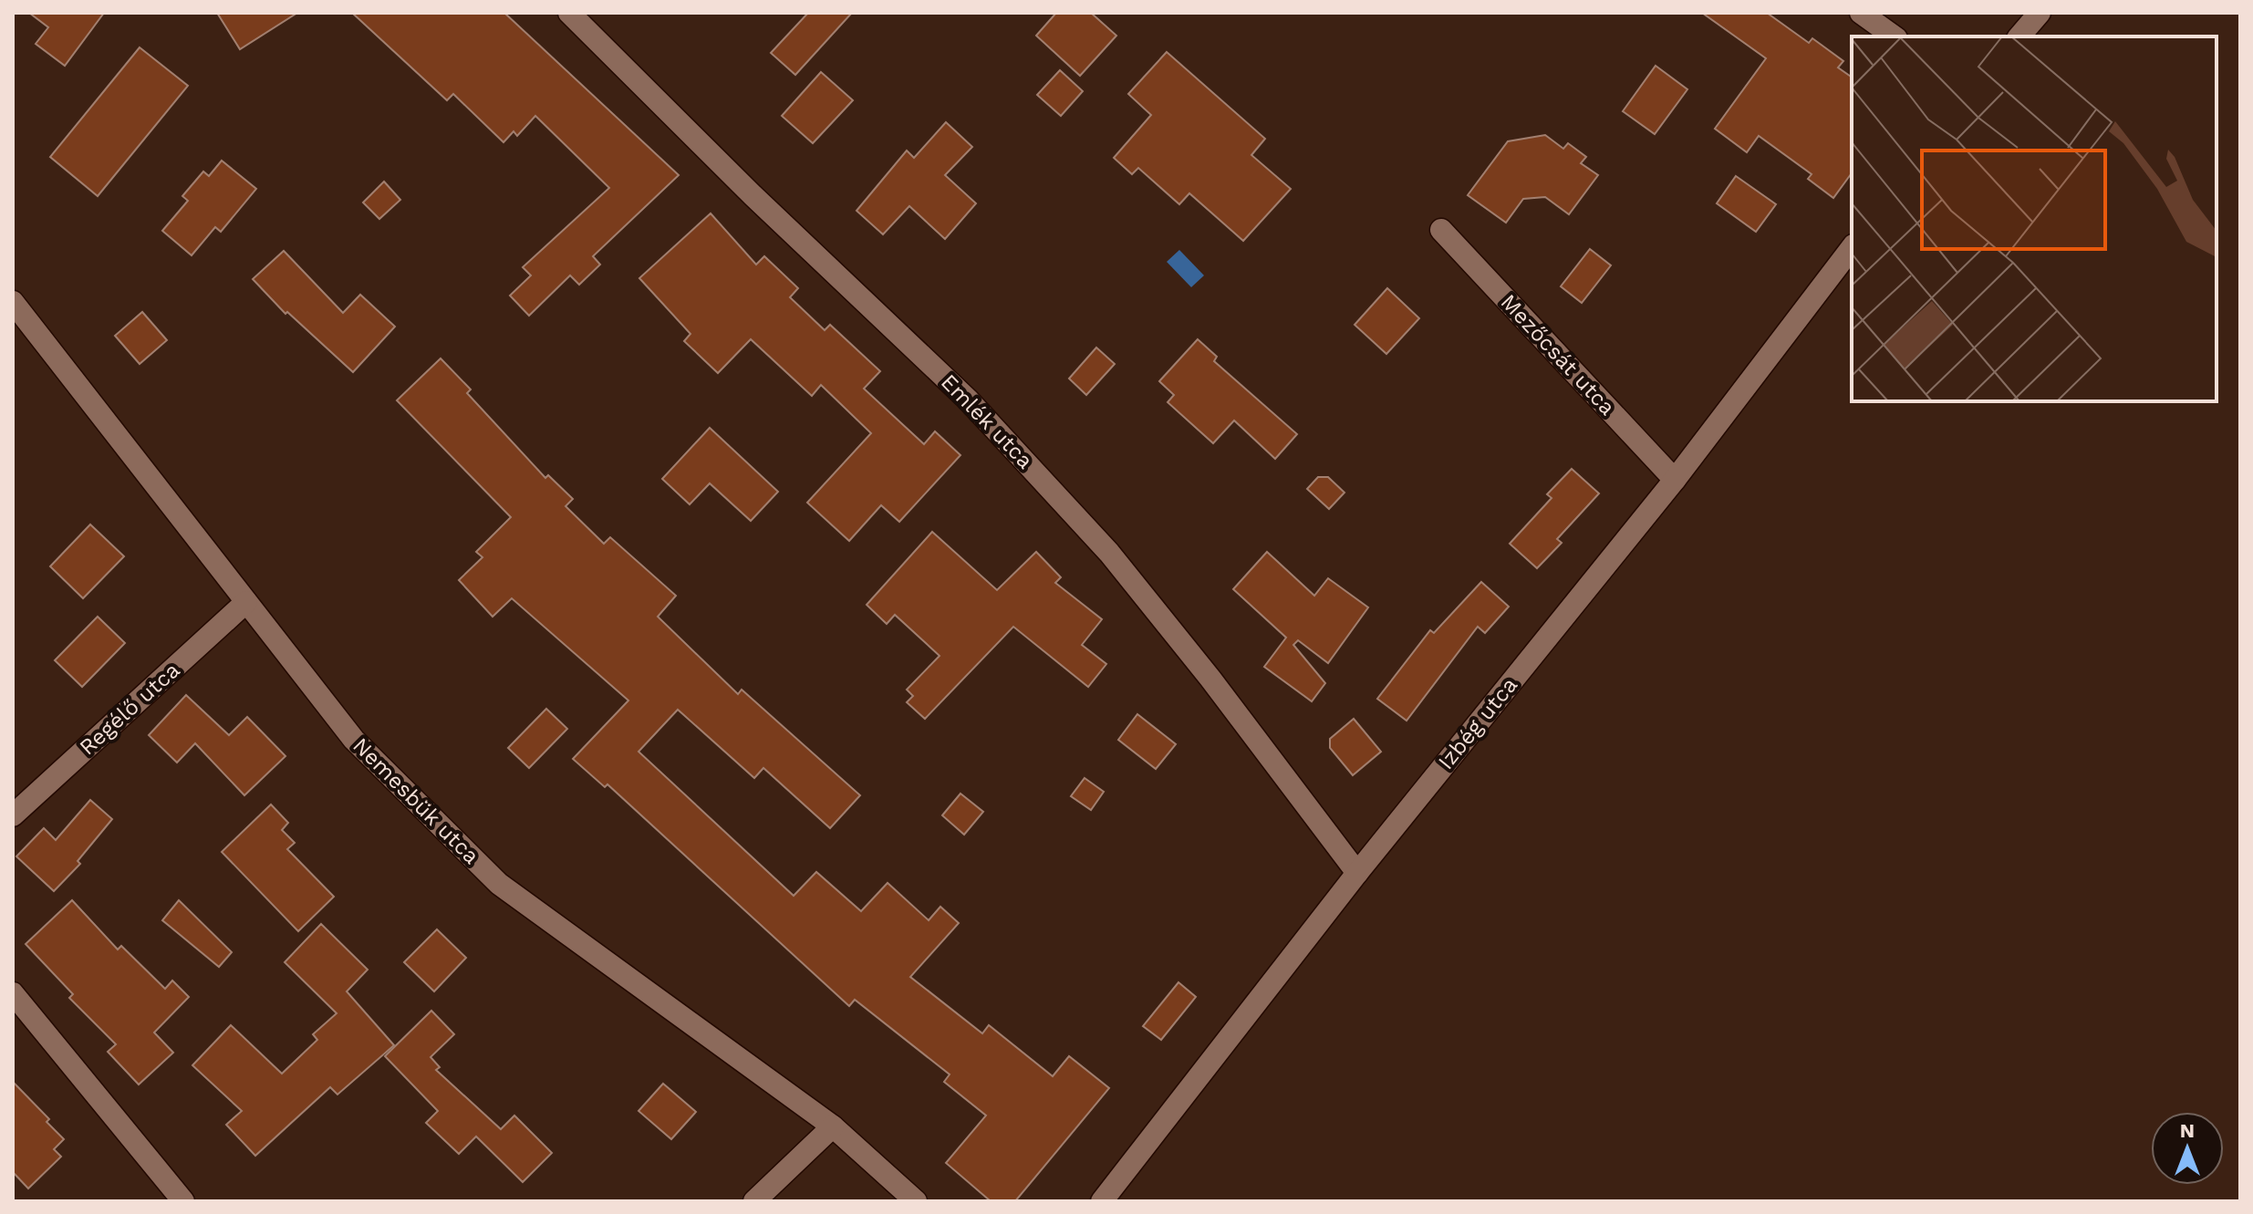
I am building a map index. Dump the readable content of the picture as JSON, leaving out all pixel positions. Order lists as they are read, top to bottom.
{
  "streets": {
    "street": [
      "Mezőcsát utca",
      "Emlék utca",
      "Regélő utca",
      "Izbég utca",
      "Nemesbük utca"
    ]
  },
  "crossings": [
    ["Mezőcsát utca", "Izbég utca"],
    ["Emlék utca", "Izbég utca"],
    ["Regélő utca", "Nemesbük utca"]
  ],
  "north": "top"
}
